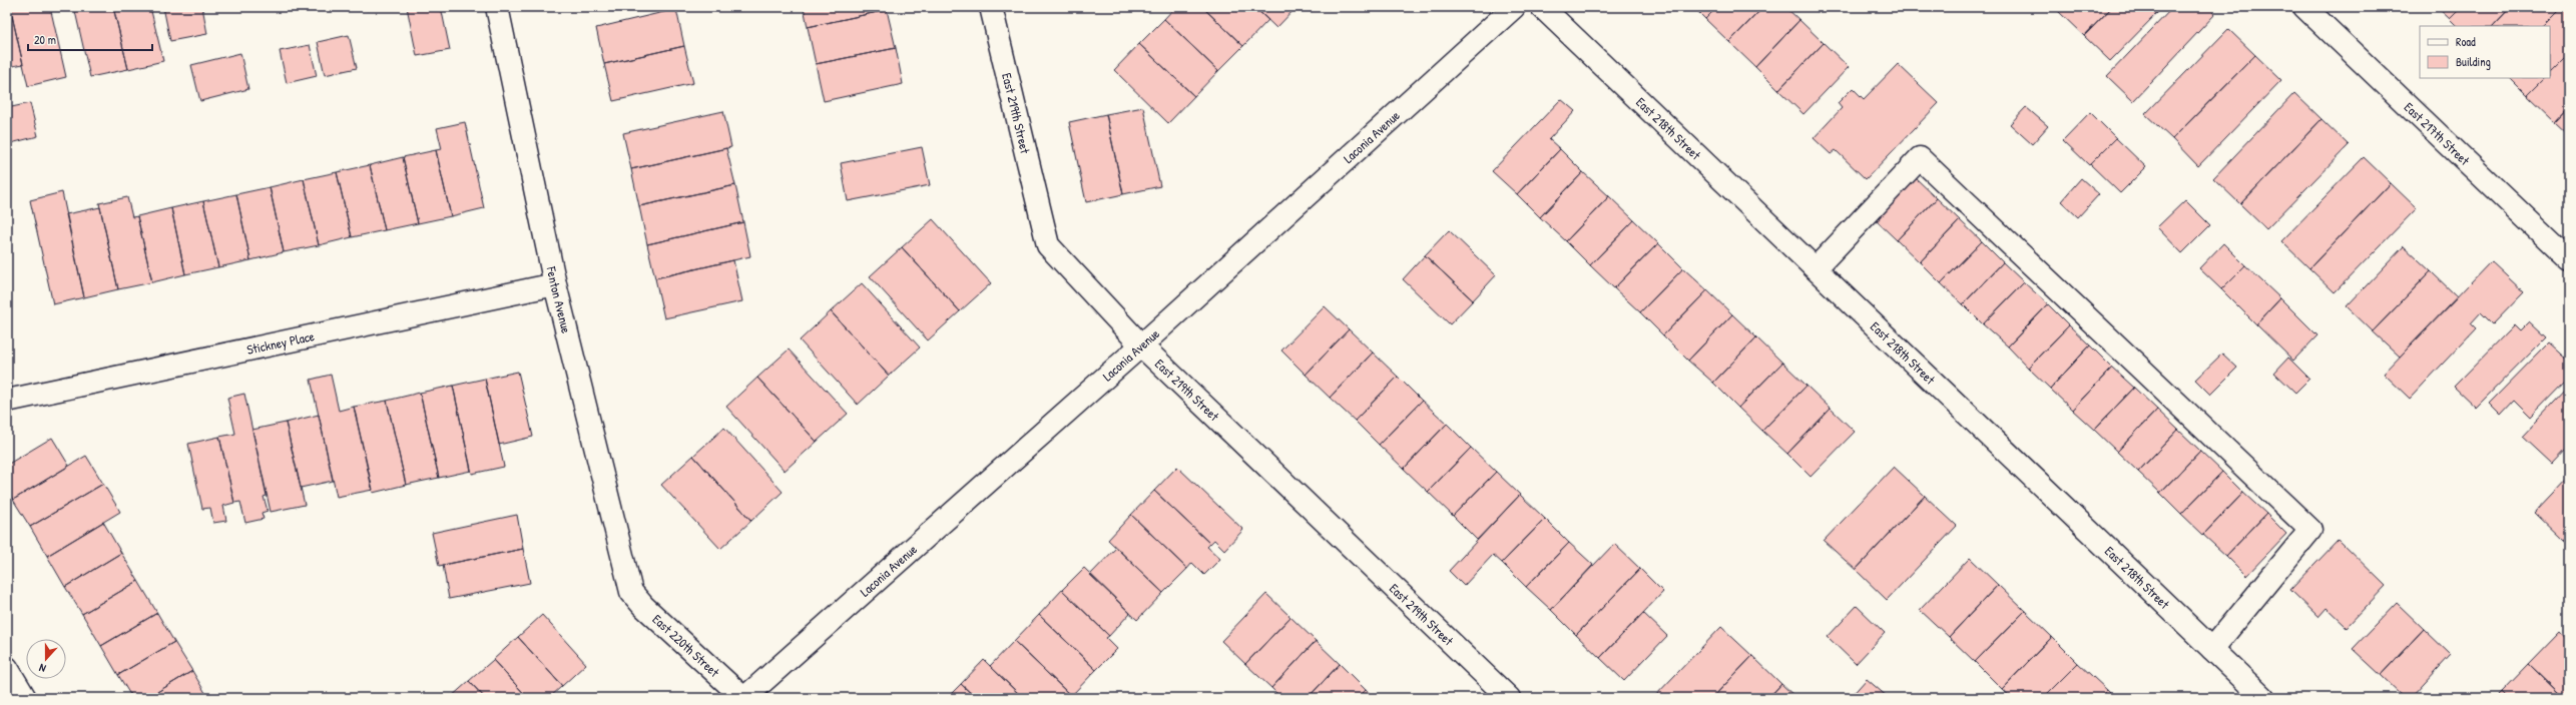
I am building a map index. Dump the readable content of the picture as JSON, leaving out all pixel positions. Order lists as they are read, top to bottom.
{
  "streets": {
    "street": [
      "East 219th Street",
      "East 218th Street",
      "East 217th Street",
      "Laconia Avenue",
      "Fenton Avenue",
      "Stickney Place",
      "East 220th Street"
    ]
  },
  "crossings": [
    ["East 219th Street", "Laconia Avenue"],
    ["Laconia Avenue", "East 220th Street"],
    ["Fenton Avenue", "Stickney Place"],
    ["Fenton Avenue", "East 220th Street"]
  ],
  "legend": ["Road", "Building"],
  "scale_bar": "20 m",
  "north": "bottom"
}
